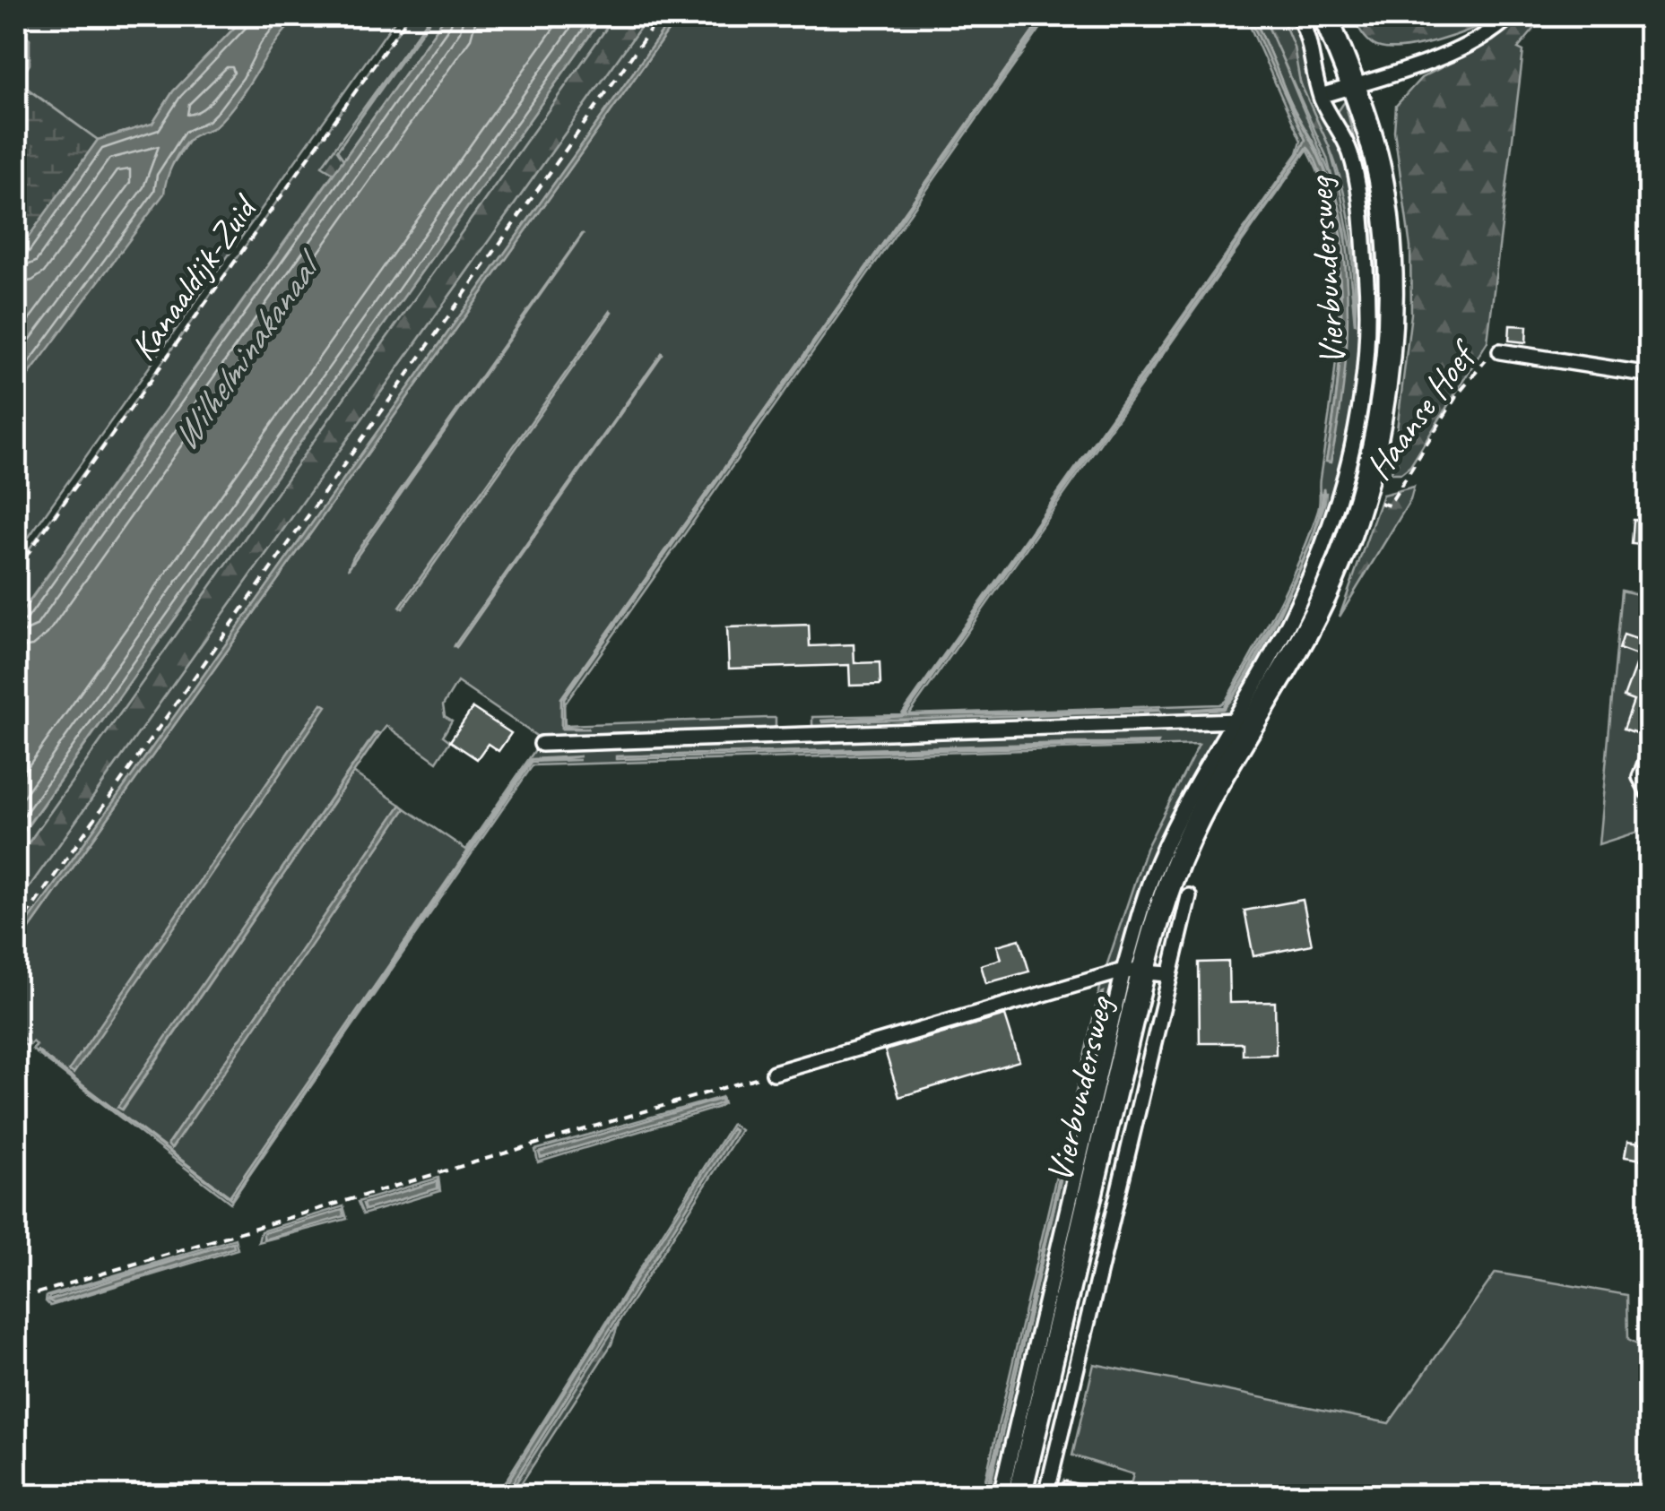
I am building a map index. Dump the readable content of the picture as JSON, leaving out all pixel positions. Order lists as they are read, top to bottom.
{
  "streets": {
    "main road": ["Vierbundersweg"],
    "street": ["Haanse Hoef"],
    "path": ["Kanaaldijk-Zuid"]
  },
  "crossings": [
    ["Vierbundersweg", "Haanse Hoef"]
  ],
  "water": ["Wilhelminakanaal"]
}
